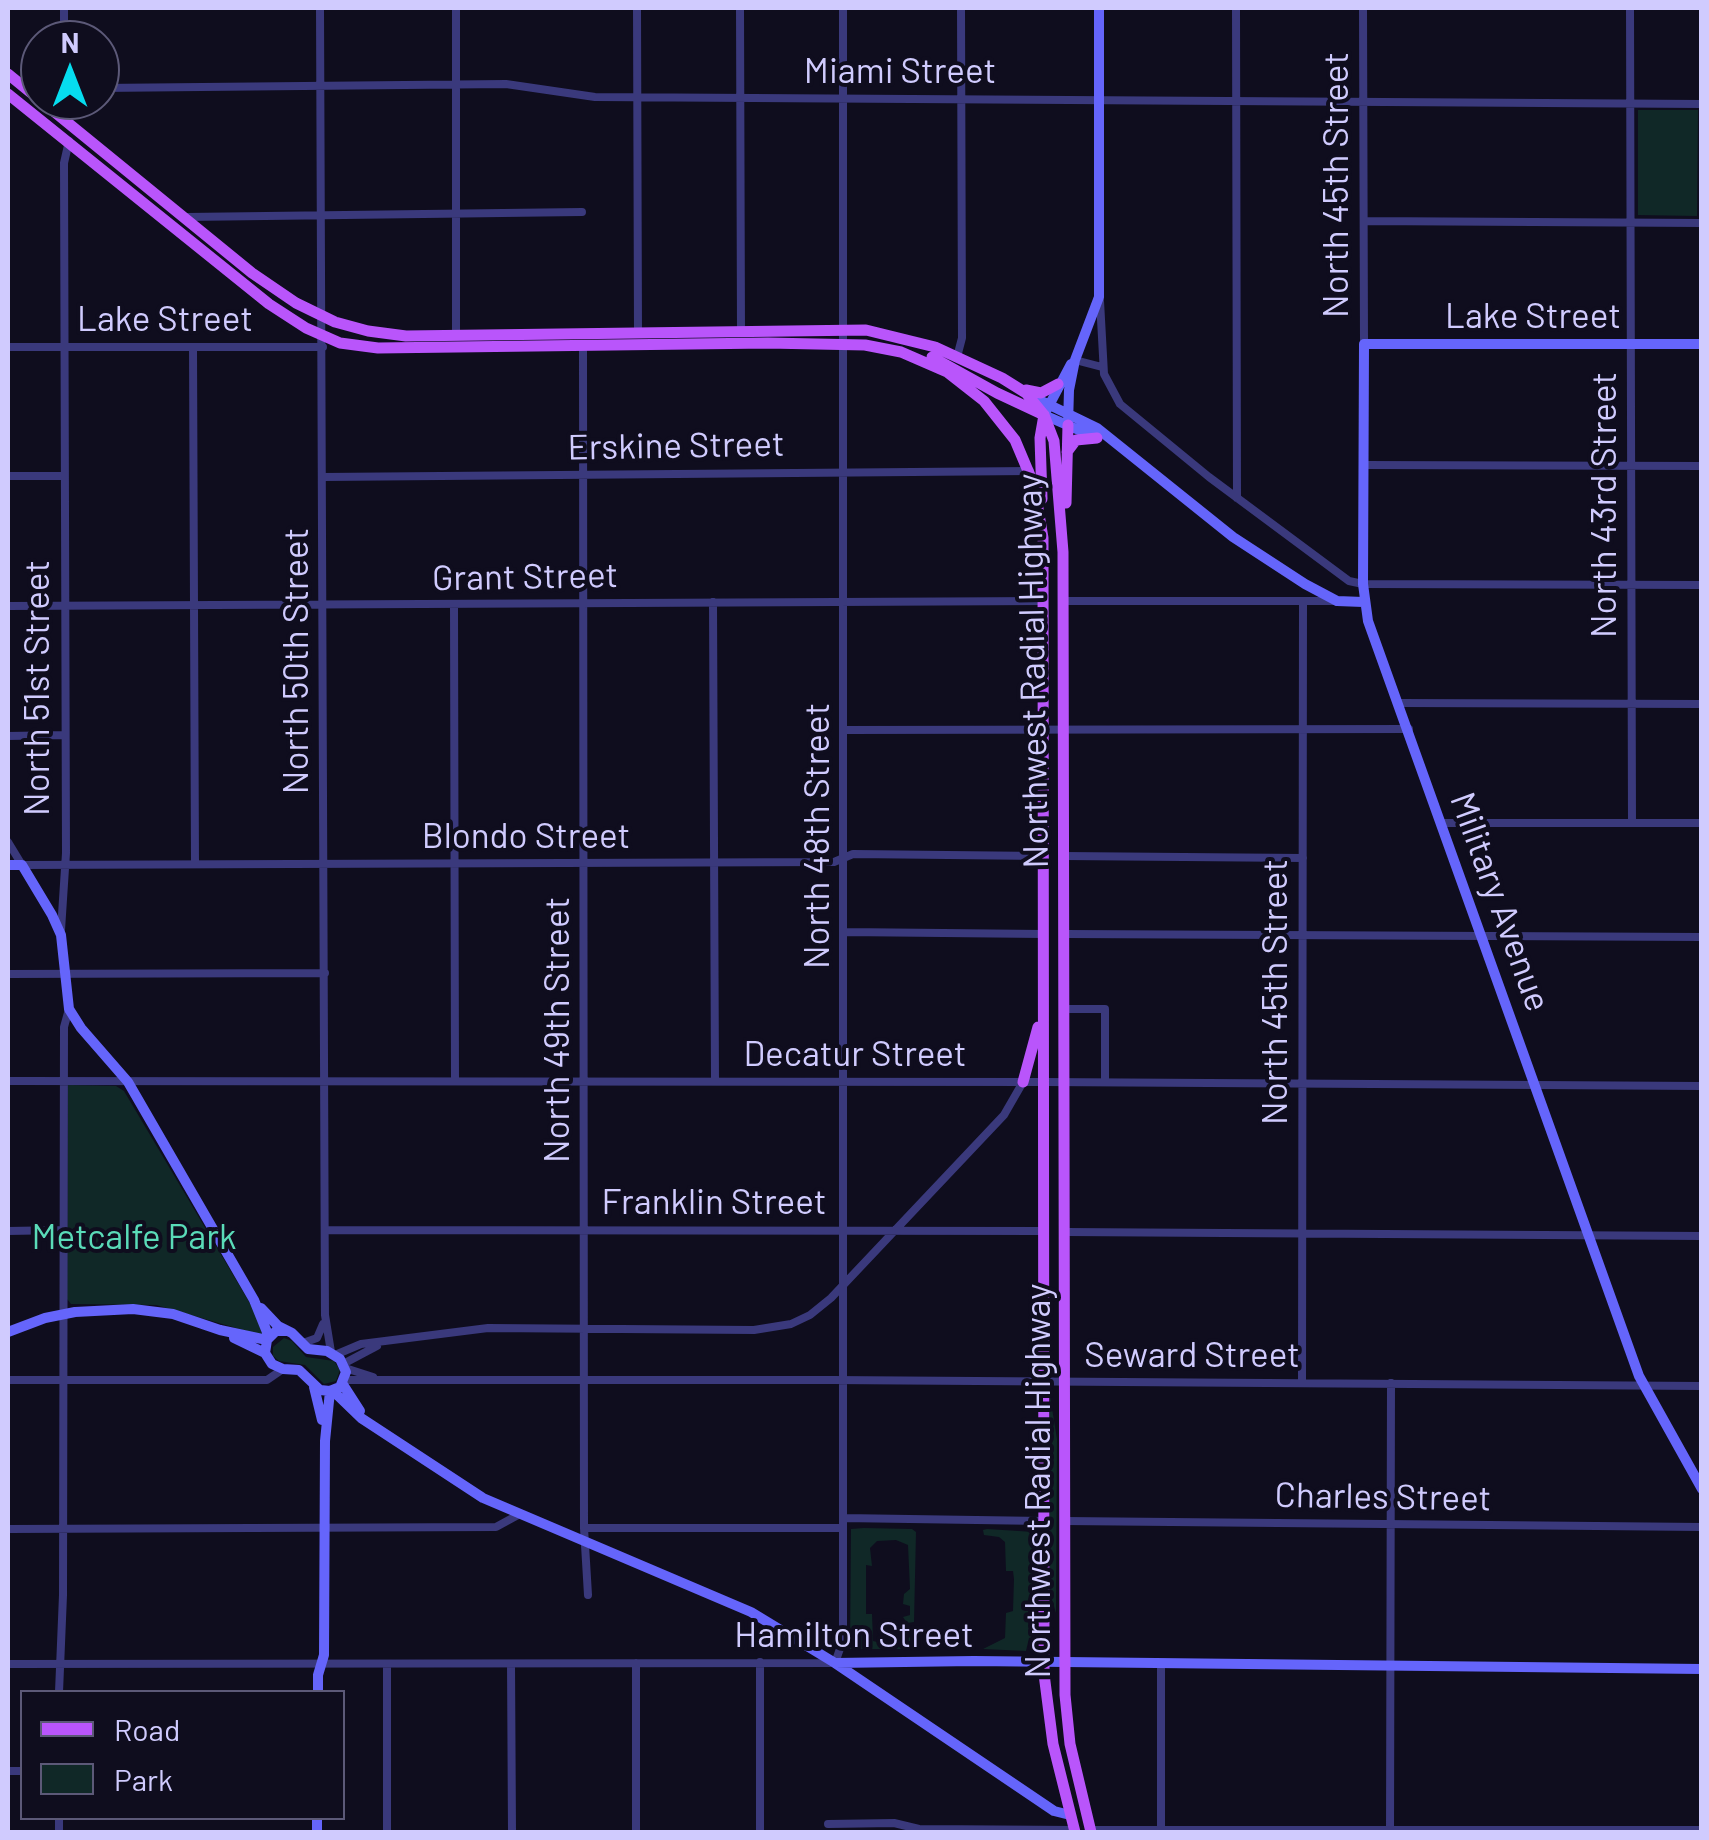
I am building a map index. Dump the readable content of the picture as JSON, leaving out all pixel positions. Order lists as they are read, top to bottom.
{
  "streets": {
    "main road": [
      "North 45th Street",
      "Lake Street",
      "North 50th Street",
      "Northwest Radial Highway",
      "Blondo Street",
      "Military Avenue",
      "Hamilton Street"
    ],
    "street": [
      "Miami Street",
      "Erskine Street",
      "North 43rd Street",
      "Grant Street",
      "North 51st Street",
      "North 48th Street",
      "North 49th Street",
      "Decatur Street",
      "Franklin Street",
      "Seward Street",
      "Charles Street"
    ]
  },
  "crossings": [
    ["Miami Street", "North 45th Street"],
    ["Miami Street", "North 43rd Street"],
    ["Miami Street", "North 50th Street"],
    ["Miami Street", "North 48th Street"],
    ["North 45th Street", "Lake Street"],
    ["North 45th Street", "Military Avenue"],
    ["North 45th Street", "Decatur Street"],
    ["North 45th Street", "Seward Street"],
    ["Lake Street", "North 43rd Street"],
    ["Lake Street", "North 50th Street"],
    ["Lake Street", "Northwest Radial Highway"],
    ["Lake Street", "North 51st Street"],
    ["Erskine Street", "North 50th Street"],
    ["Erskine Street", "Northwest Radial Highway"],
    ["Erskine Street", "North 48th Street"],
    ["Erskine Street", "North 49th Street"],
    ["Grant Street", "North 50th Street"],
    ["Grant Street", "Northwest Radial Highway"],
    ["Grant Street", "North 51st Street"],
    ["Grant Street", "North 48th Street"],
    ["Grant Street", "North 49th Street"],
    ["North 50th Street", "Northwest Radial Highway"],
    ["North 50th Street", "Blondo Street"],
    ["North 50th Street", "Decatur Street"],
    ["North 50th Street", "Franklin Street"],
    ["North 50th Street", "Seward Street"],
    ["North 50th Street", "Hamilton Street"],
    ["Northwest Radial Highway", "North 51st Street"],
    ["Northwest Radial Highway", "Blondo Street"],
    ["Northwest Radial Highway", "North 48th Street"],
    ["Northwest Radial Highway", "North 49th Street"],
    ["Northwest Radial Highway", "Decatur Street"],
    ["Northwest Radial Highway", "Franklin Street"],
    ["Northwest Radial Highway", "Seward Street"],
    ["Northwest Radial Highway", "Charles Street"],
    ["Northwest Radial Highway", "Hamilton Street"],
    ["North 51st Street", "Blondo Street"],
    ["Blondo Street", "North 48th Street"],
    ["Blondo Street", "North 49th Street"],
    ["North 48th Street", "Decatur Street"],
    ["North 48th Street", "Franklin Street"],
    ["North 48th Street", "Seward Street"],
    ["North 48th Street", "Hamilton Street"],
    ["Military Avenue", "Decatur Street"],
    ["Military Avenue", "Seward Street"],
    ["North 49th Street", "Decatur Street"],
    ["North 49th Street", "Franklin Street"],
    ["North 49th Street", "Seward Street"]
  ],
  "parks": ["Metcalfe Park"],
  "legend": ["Road", "Park"],
  "north": "top"
}
